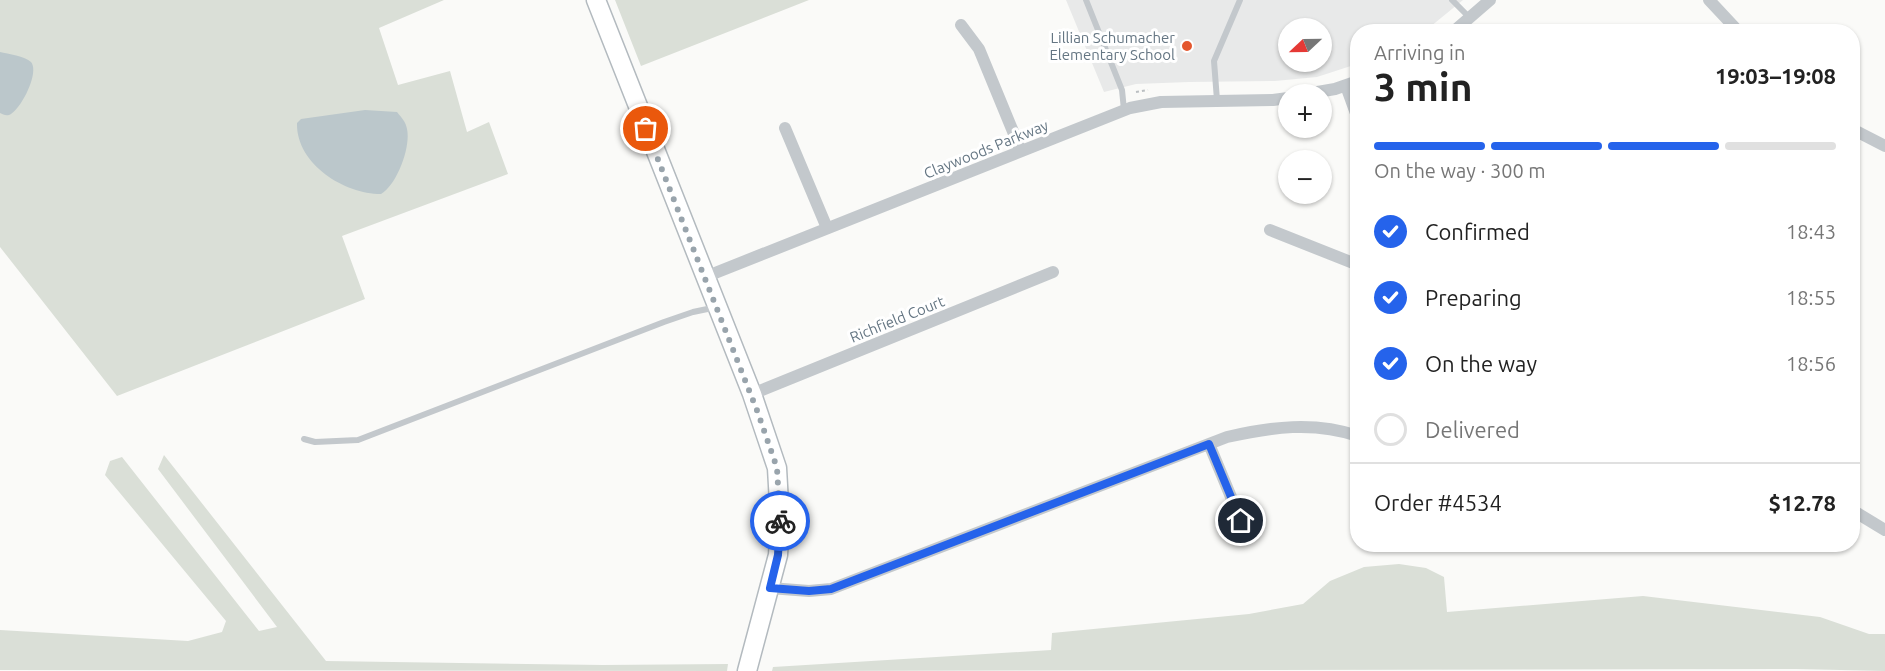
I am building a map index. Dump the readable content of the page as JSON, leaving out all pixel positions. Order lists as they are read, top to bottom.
{
  "streets": {
    "street": ["Claywoods Parkway", "Richfield Court"]
  },
  "places": ["Lillian Schumacher Elementary School"],
  "north": "left",
  "page": {
    "map_buttons": ["+", "−"],
    "heading": ["3 min", "Arriving in", "19:03–19:08"],
    "panel": ["Order #4534", "$12.78"],
    "bar": "On the way · 300 m",
    "list": [
      ["Confirmed", "18:43"],
      ["Preparing", "18:55"],
      ["On the way", "18:56"],
      "Delivered"
    ]
  }
}
